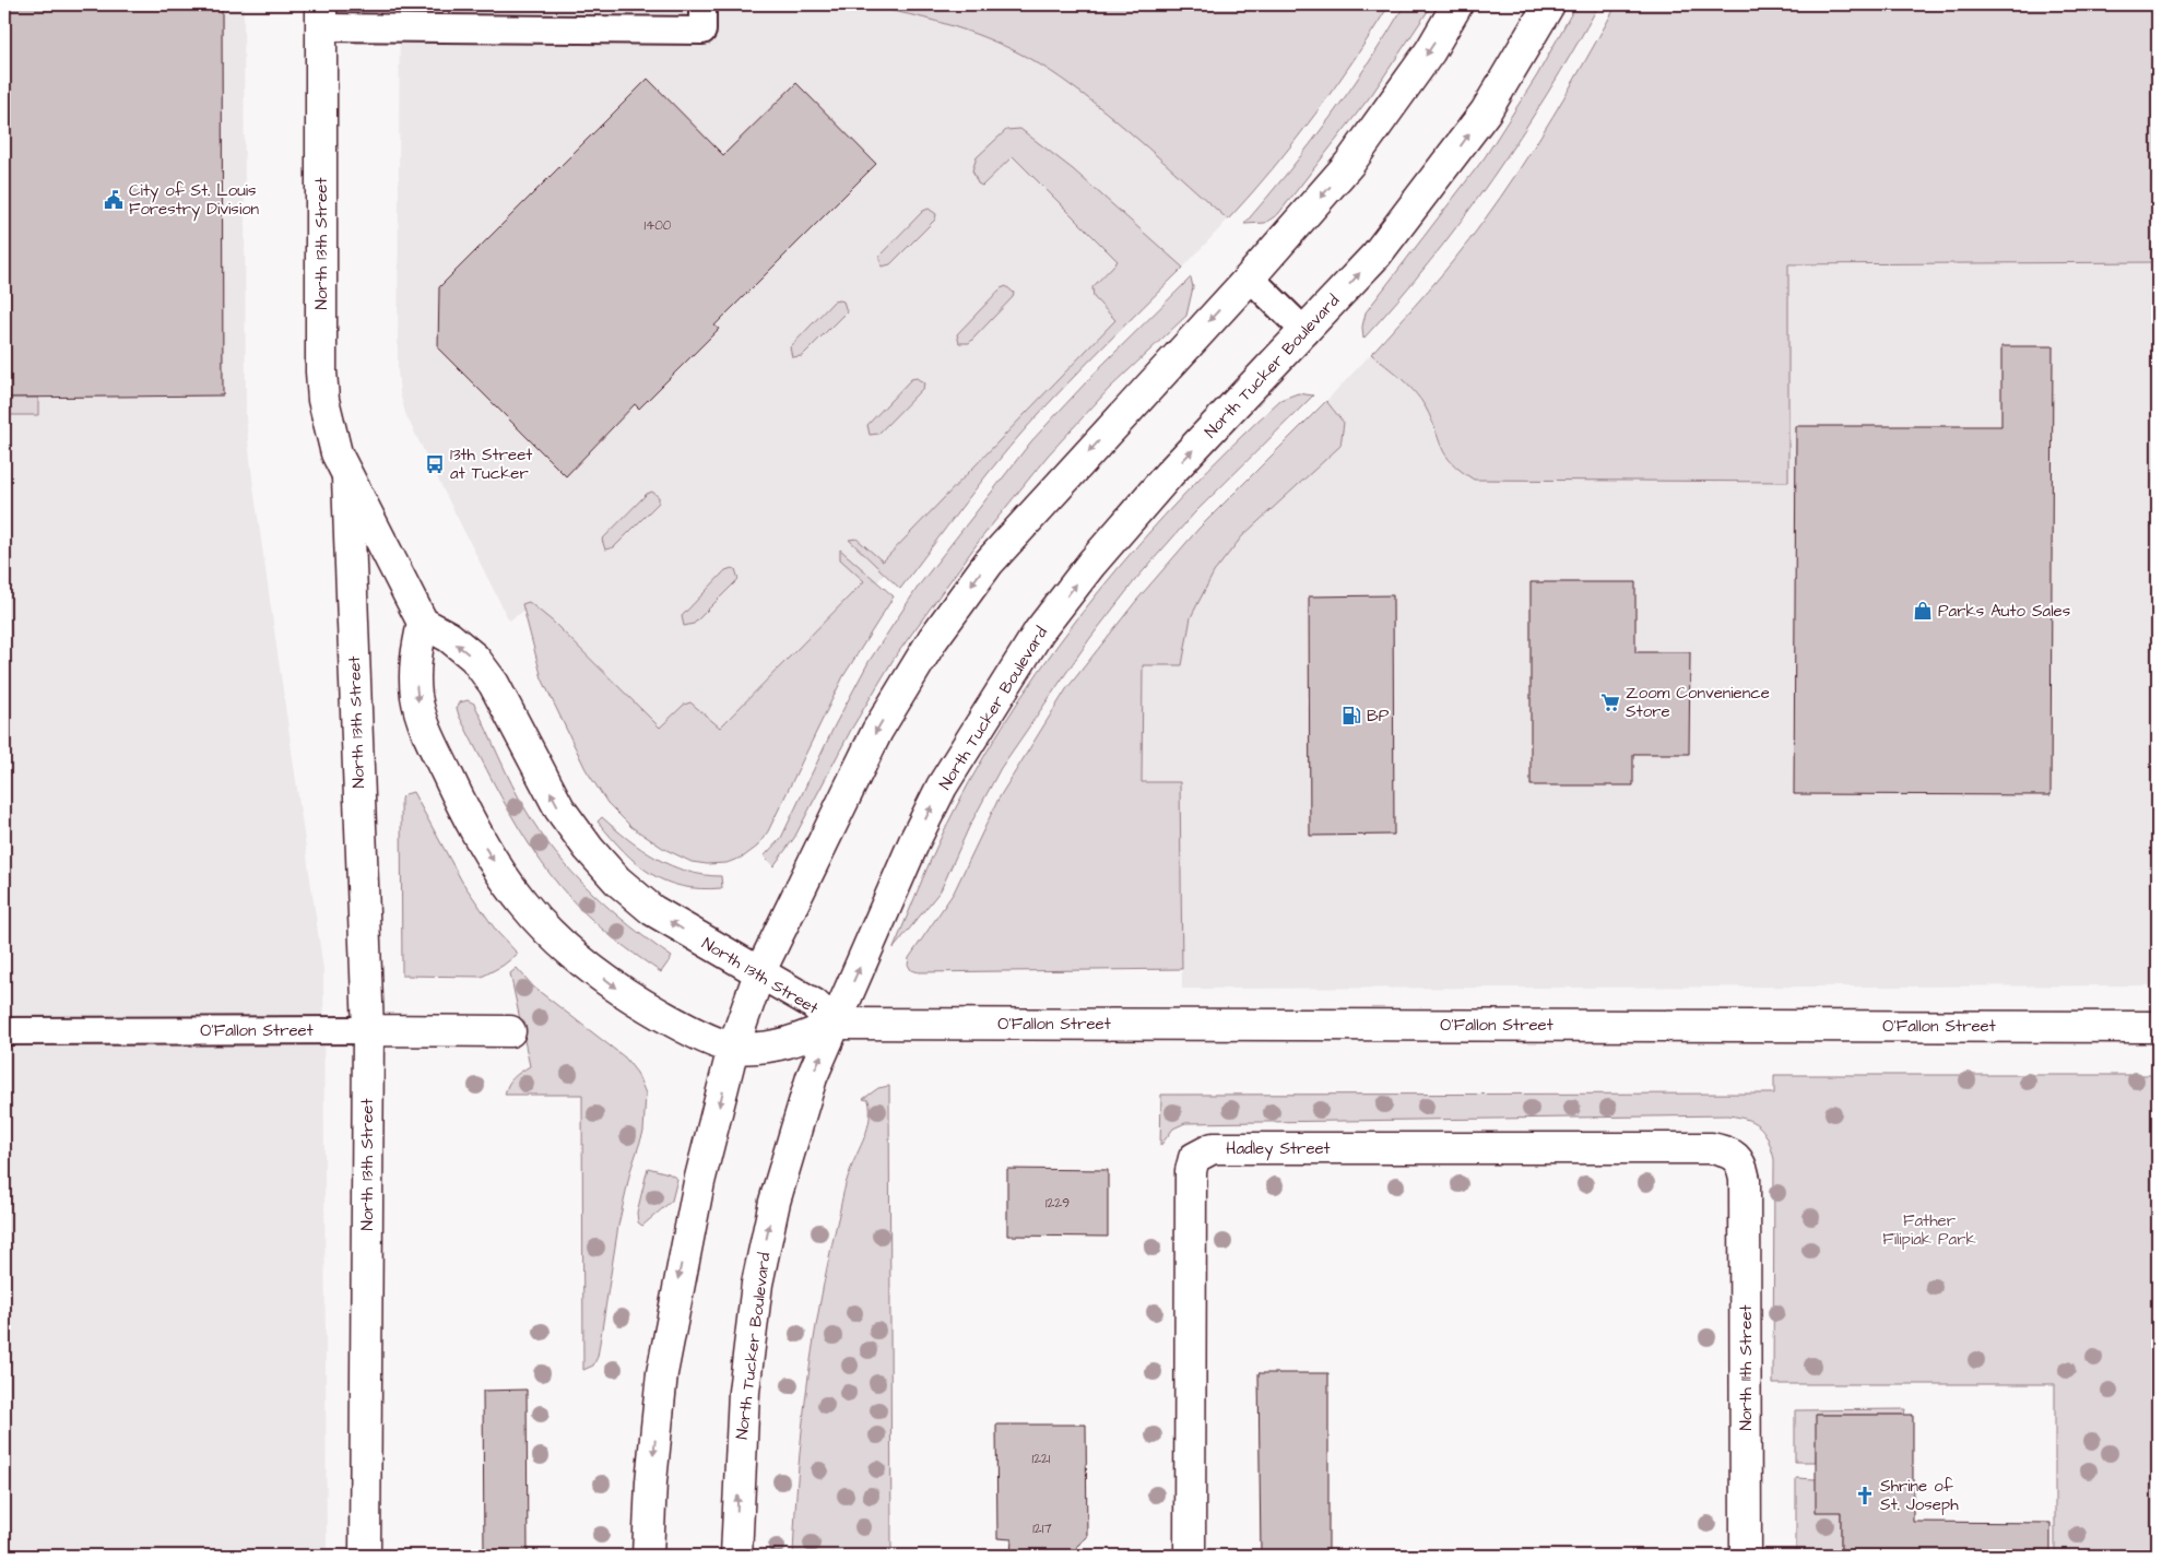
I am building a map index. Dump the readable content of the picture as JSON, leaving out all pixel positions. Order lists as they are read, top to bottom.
{
  "streets": {
    "main road": [
      "North 13th Street",
      "North Tucker Boulevard",
      "O'Fallon Street",
      "Hadley Street",
      "North 11th Street"
    ]
  },
  "crossings": [
    ["North 13th Street", "North Tucker Boulevard"],
    ["North 13th Street", "O'Fallon Street"],
    ["North Tucker Boulevard", "O'Fallon Street"],
    ["Hadley Street", "North 11th Street"]
  ],
  "parks": ["Father Filipiak Park"],
  "places": {
    "public building": ["City of St. Louis Forestry Division"],
    "bus stop": ["13th Street at Tucker"],
    "shop": ["Parks Auto Sales"],
    "supermarket": ["Zoom Convenience Store"],
    "fuel station": ["BP"],
    "church": ["Shrine of St. Joseph"]
  },
  "house_numbers": [
    "1400",
    "1229",
    "1221",
    "1217"
  ]
}
